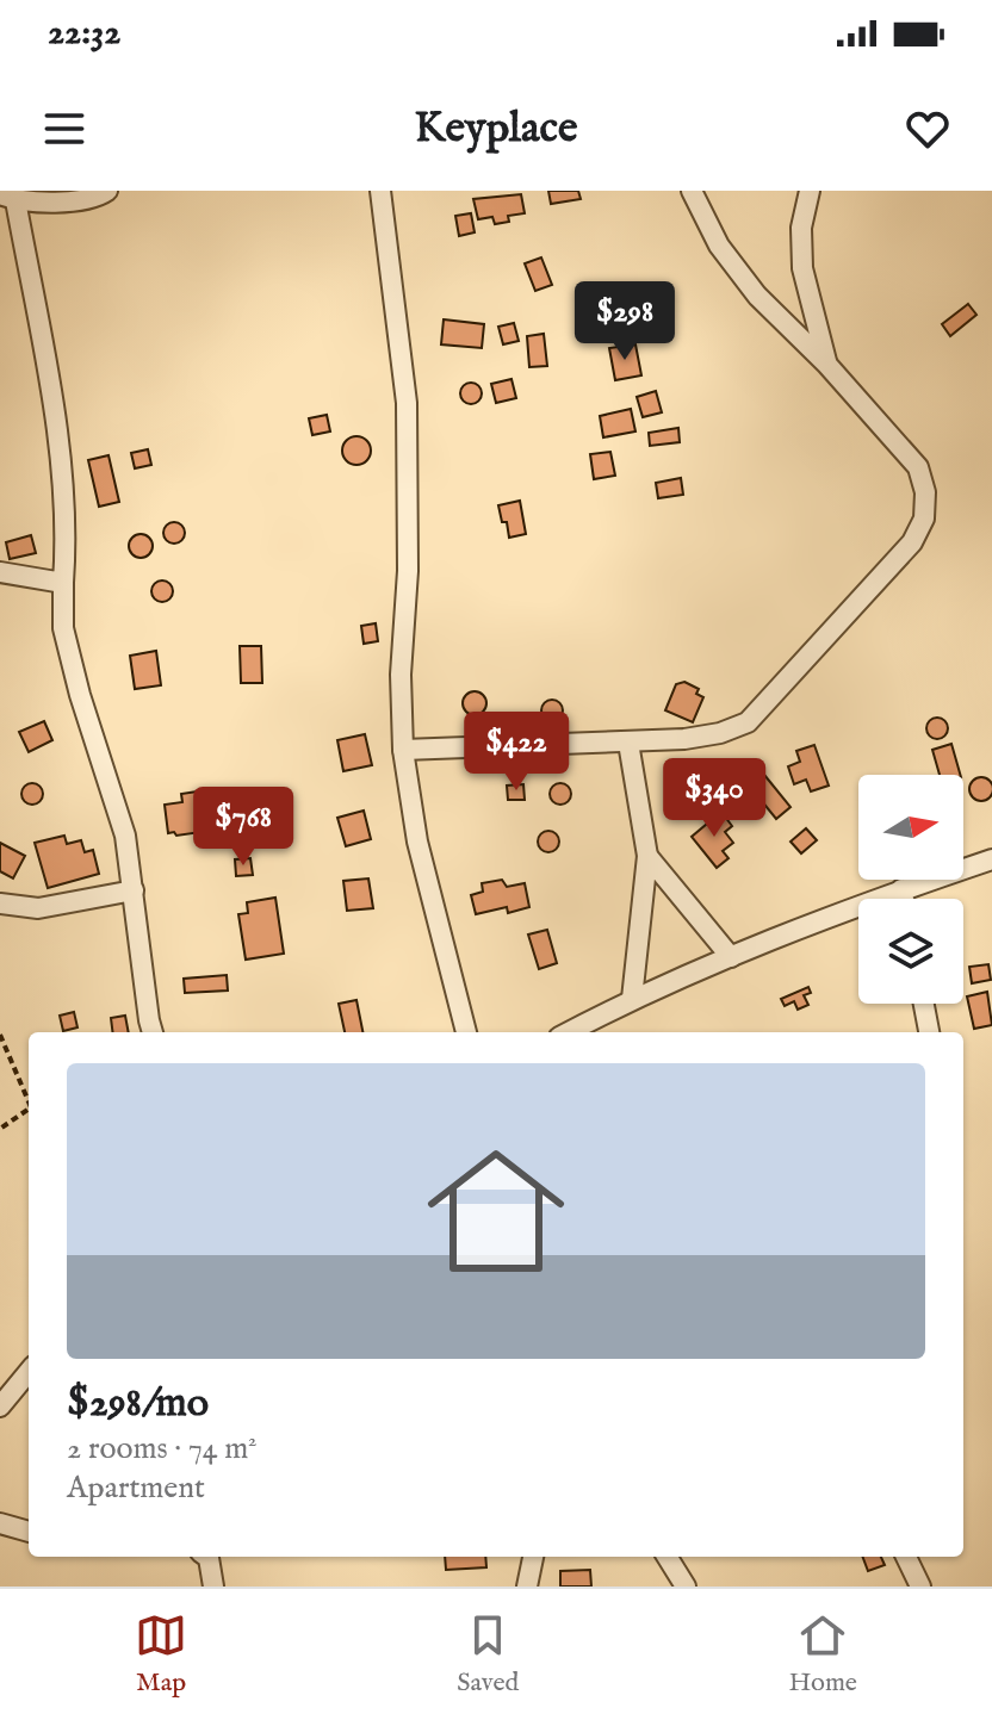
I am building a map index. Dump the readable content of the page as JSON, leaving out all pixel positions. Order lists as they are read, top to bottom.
{
  "north": "right",
  "page": {
    "status": "22:32",
    "header": "Keyplace",
    "price": [
      "$298",
      "$422",
      "$340",
      "$768"
    ],
    "list": [
      {
        "name": "$298/mo",
        "note": "2 rooms · 74 m² · Apartment"
      }
    ],
    "tabs": ["Map", "Saved", "Home"]
  }
}
